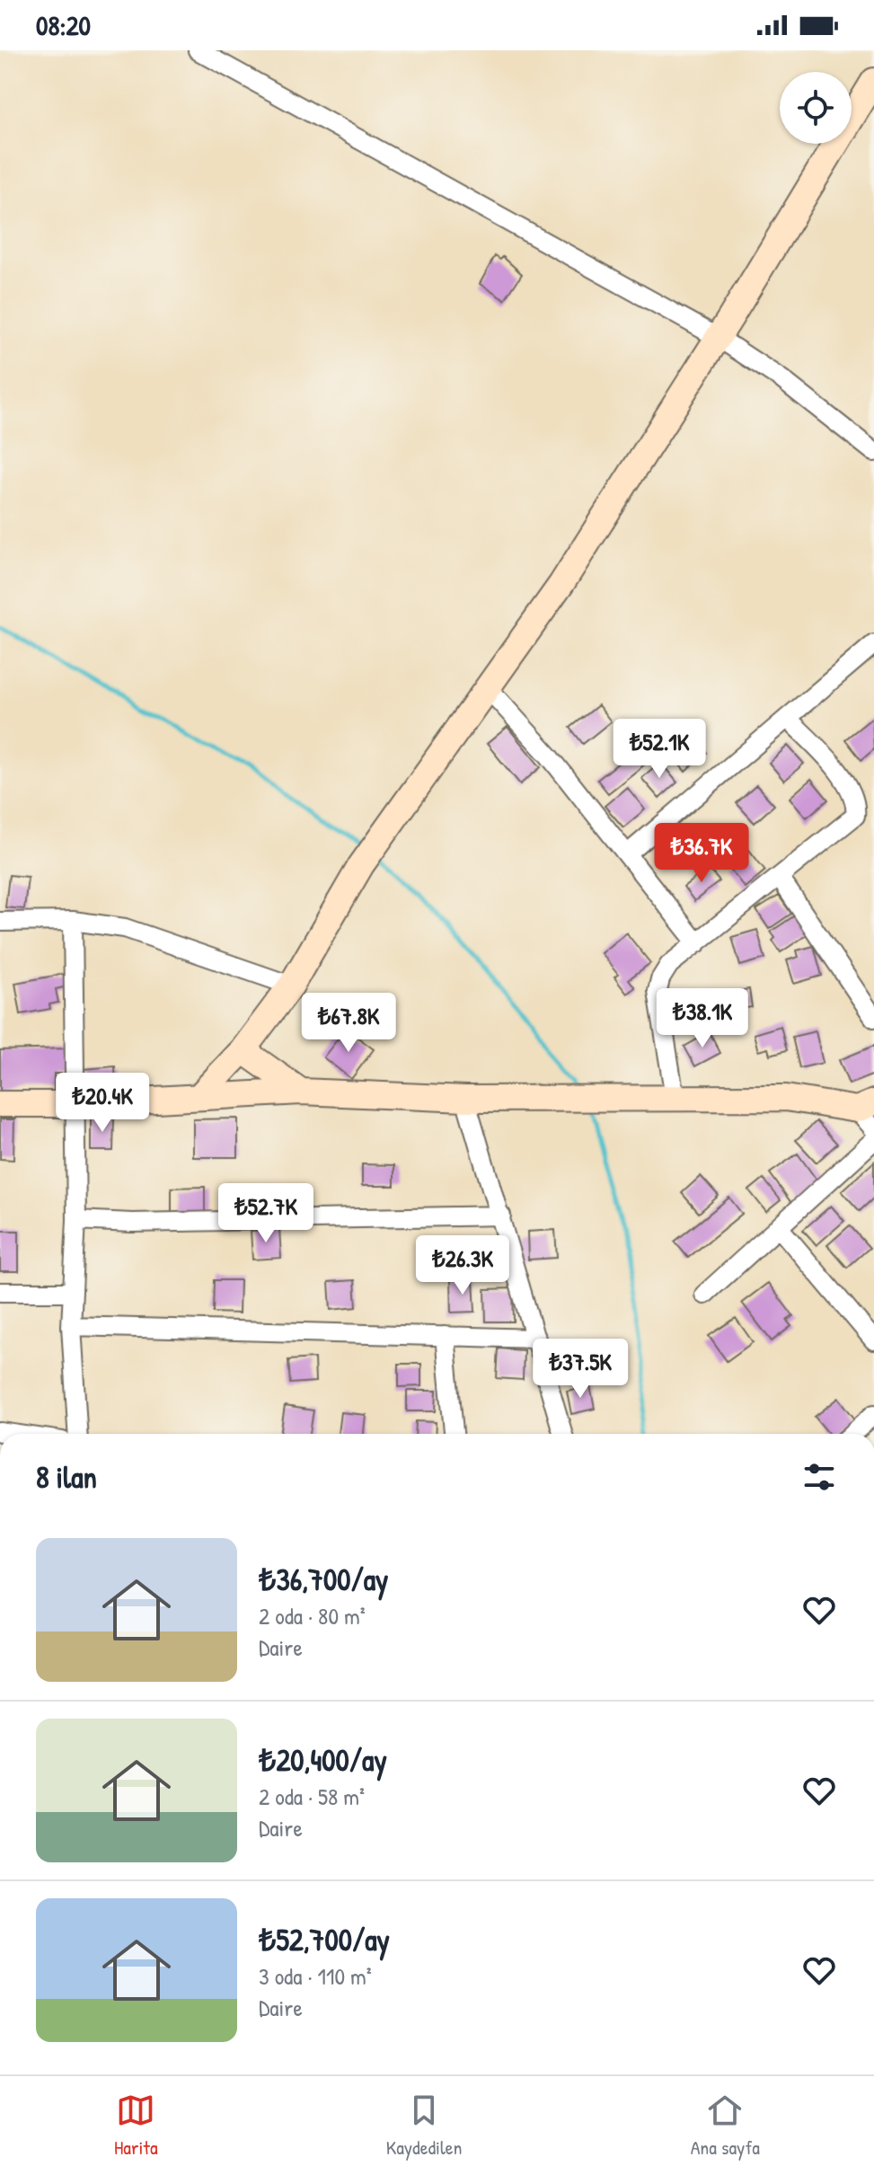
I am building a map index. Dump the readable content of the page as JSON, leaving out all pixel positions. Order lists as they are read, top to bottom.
{
  "page": {
    "status": "08:20",
    "price": [
      "₺52.1K",
      "₺36.7K",
      "₺38.1K",
      "₺67.8K",
      "₺20.4K",
      "₺52.7K",
      "₺26.3K",
      "₺37.5K"
    ],
    "heading": "8 ilan",
    "list": [
      {
        "name": "₺36,700/ay",
        "note": "2 oda · 80 m² · Daire"
      },
      {
        "name": "₺20,400/ay",
        "note": "2 oda · 58 m² · Daire"
      },
      {
        "name": "₺52,700/ay",
        "note": "3 oda · 110 m² · Daire"
      }
    ],
    "tabs": ["Harita", "Kaydedilen", "Ana sayfa"]
  }
}
